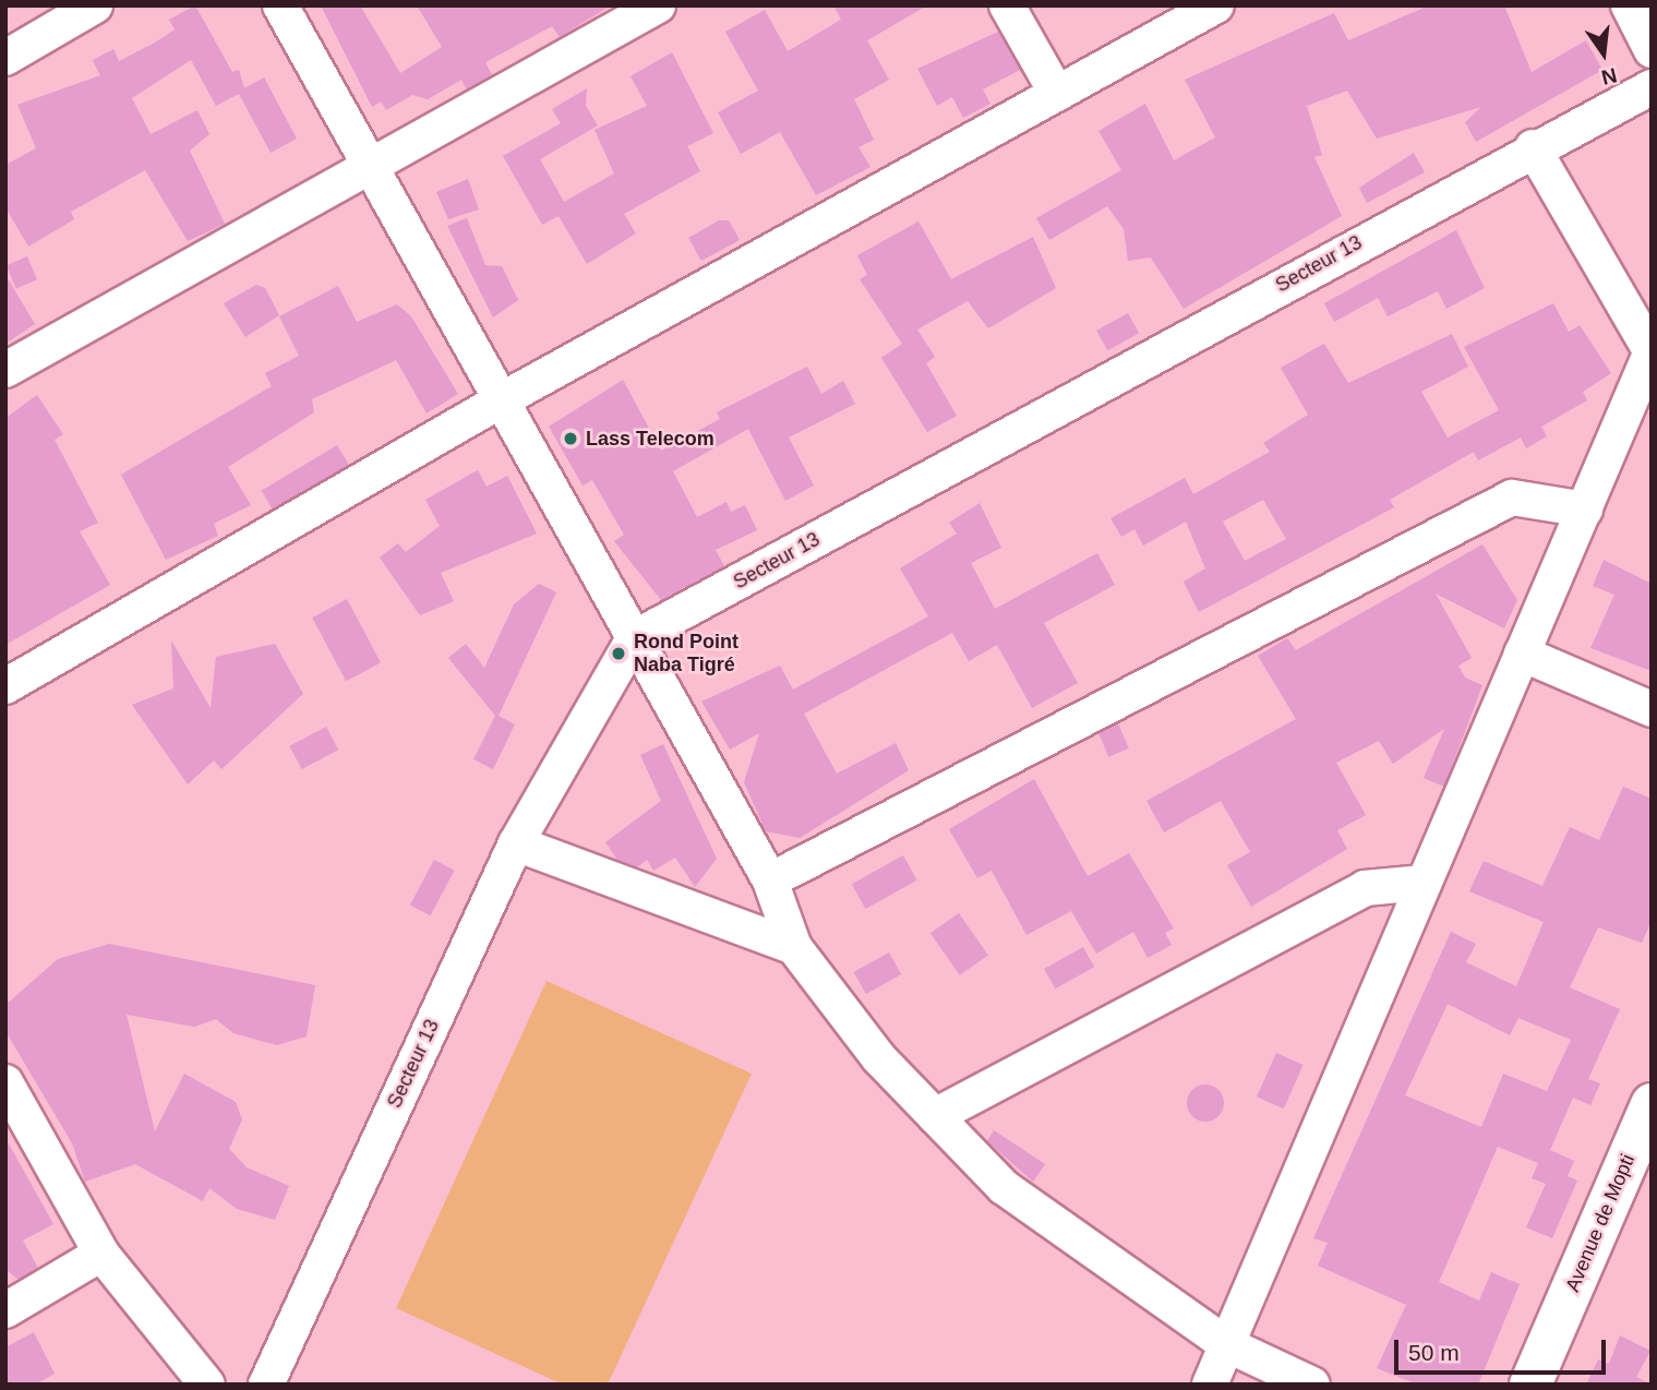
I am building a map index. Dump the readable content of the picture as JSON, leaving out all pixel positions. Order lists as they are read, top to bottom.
{
  "streets": {
    "street": ["Secteur 13", "Avenue de Mopti"]
  },
  "places": ["Lass Telecom", "Rond Point Naba Tigré"],
  "scale_bar": "50 m",
  "north": "bottom"
}
